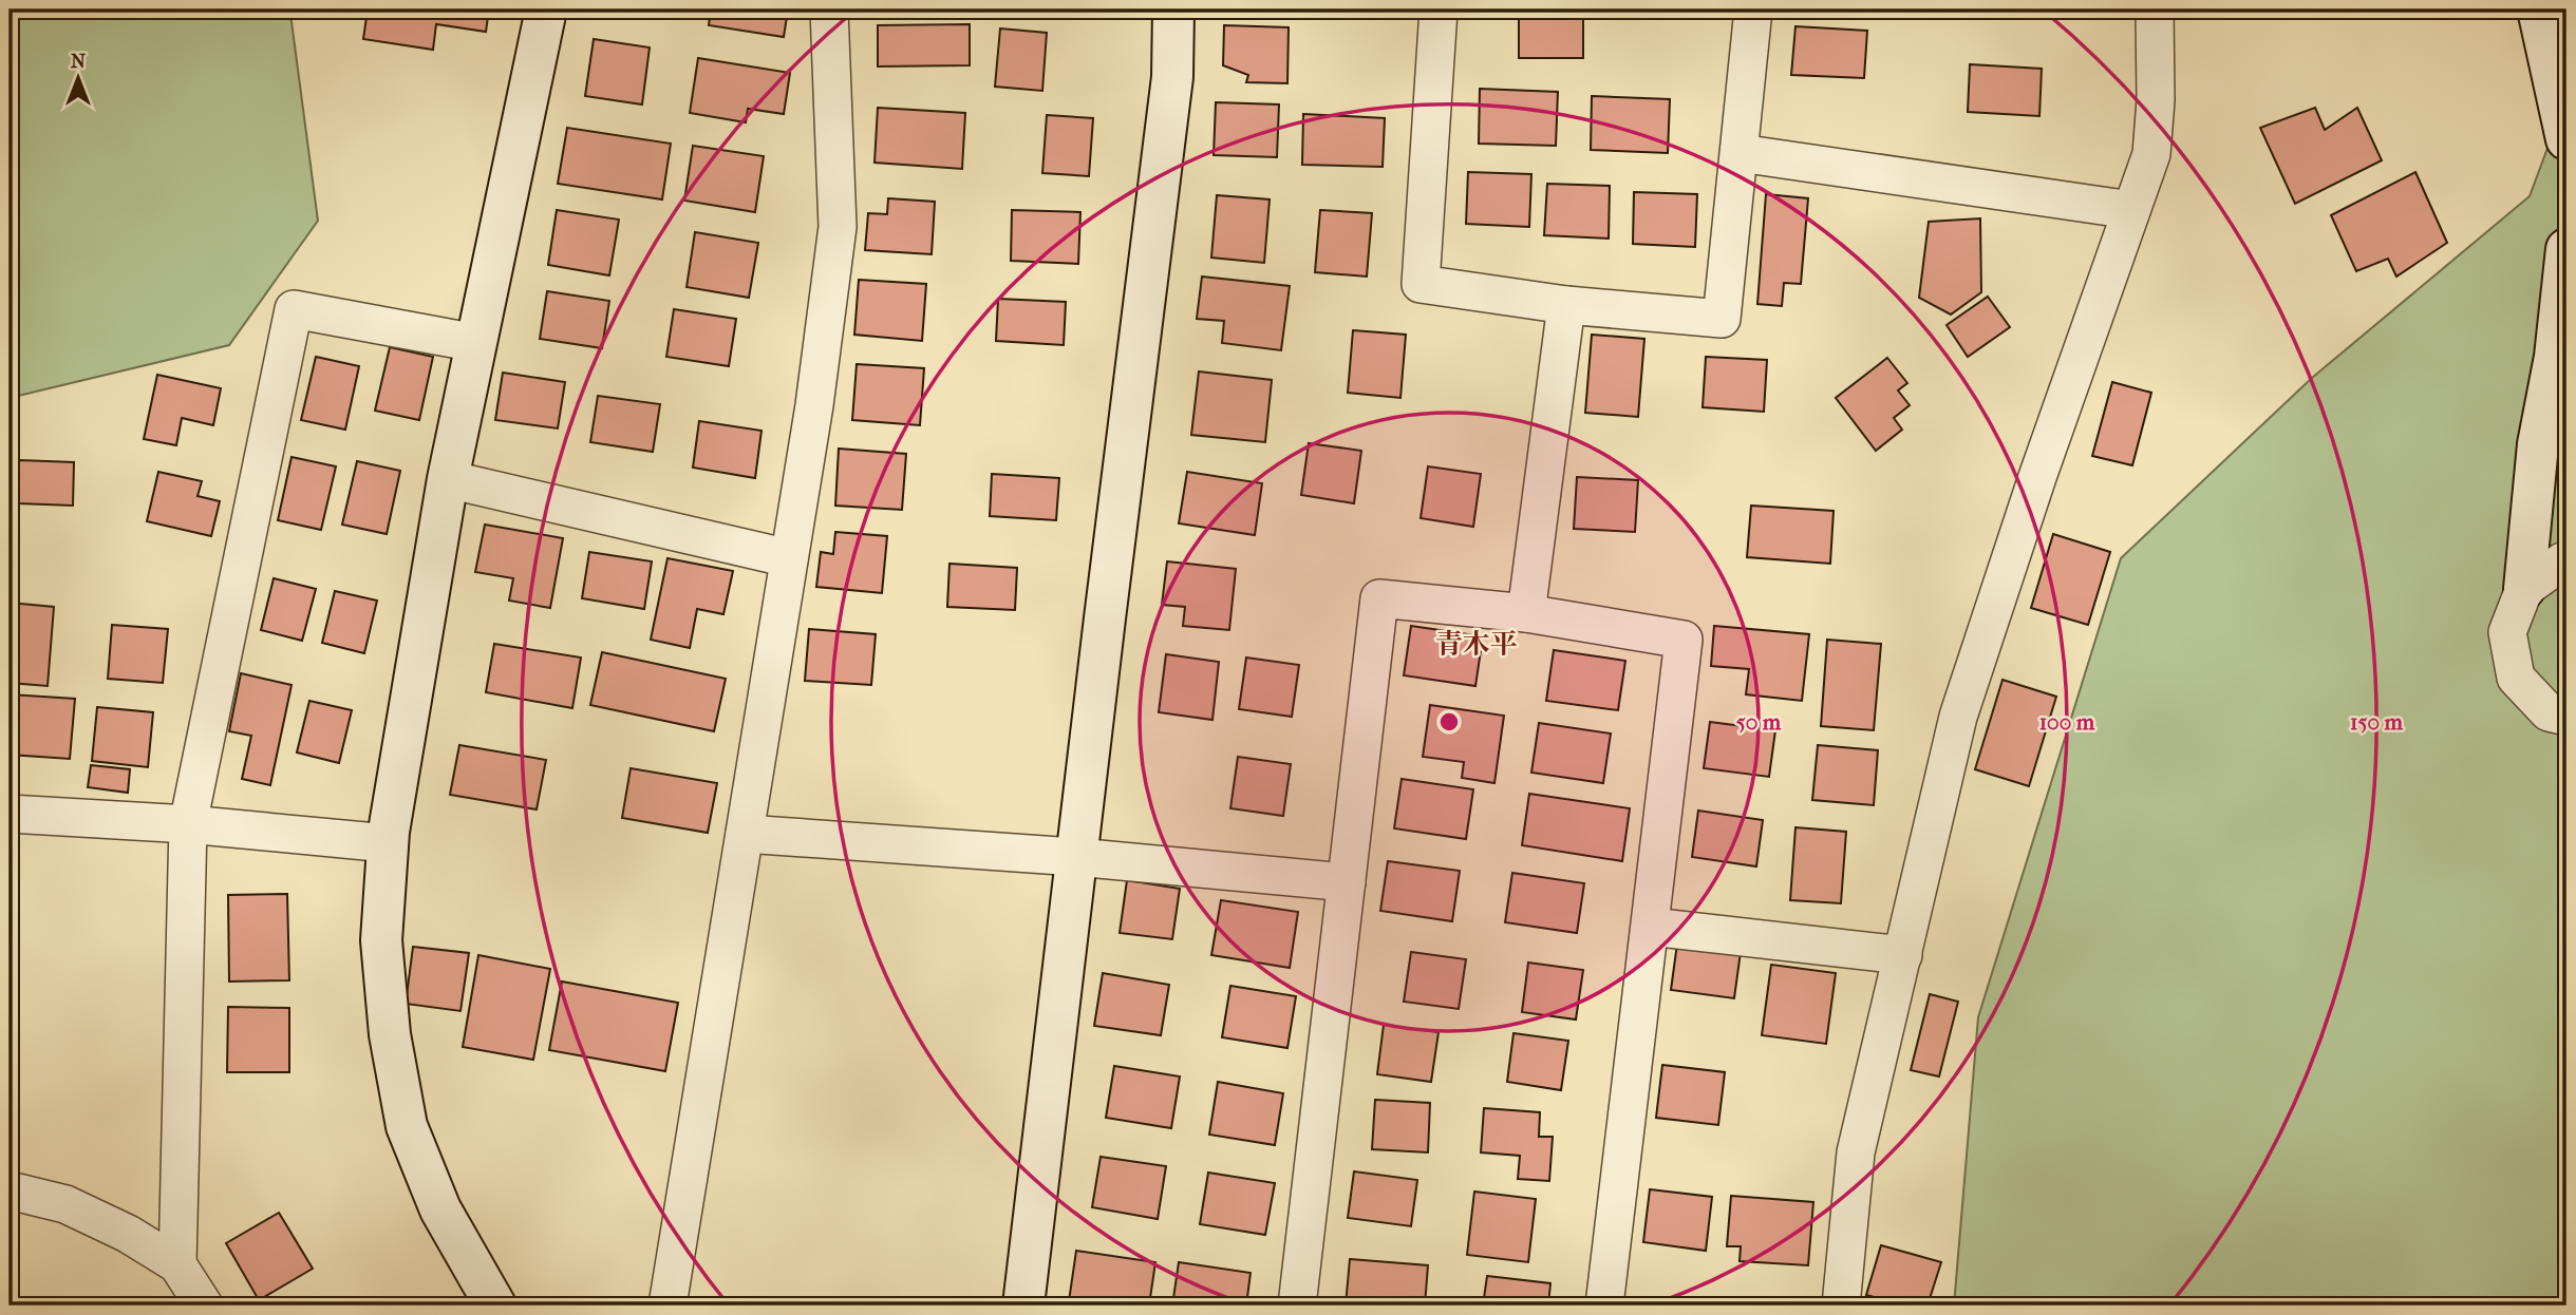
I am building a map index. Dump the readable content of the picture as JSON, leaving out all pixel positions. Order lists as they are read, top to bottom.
{
  "districts": ["青木平"],
  "north": "top",
  "rings": ["50 m", "100 m", "150 m"]
}
